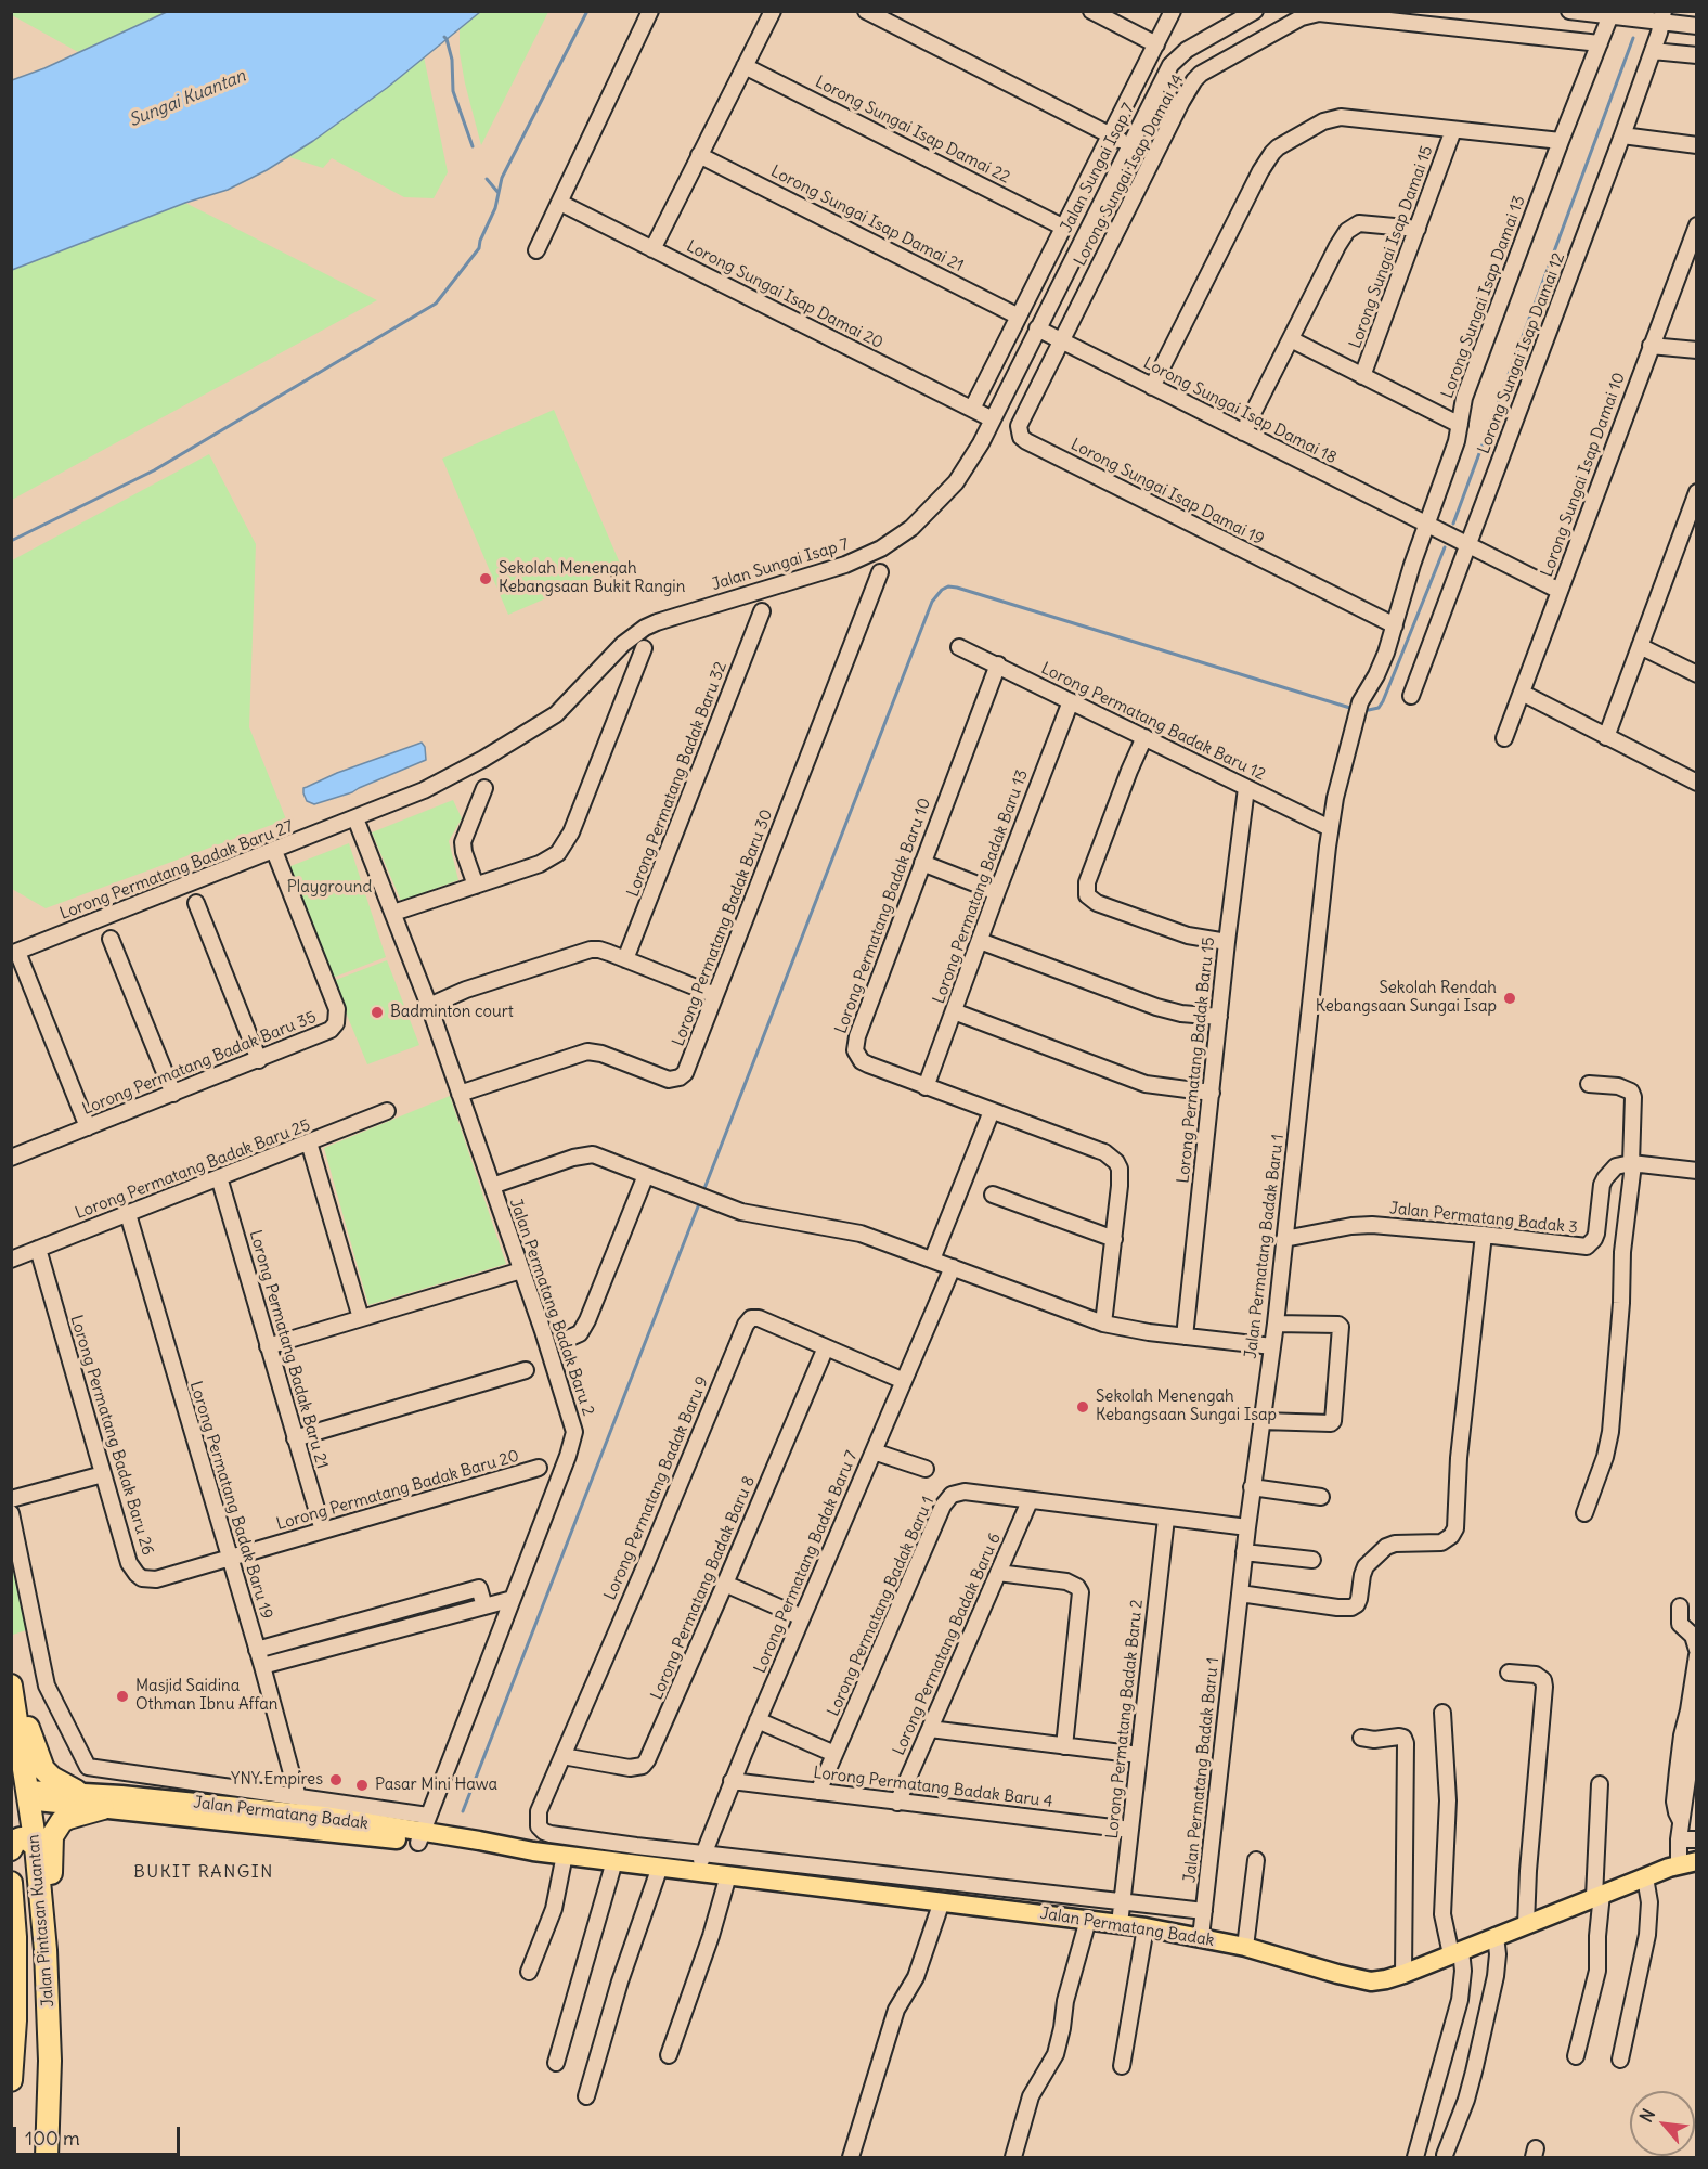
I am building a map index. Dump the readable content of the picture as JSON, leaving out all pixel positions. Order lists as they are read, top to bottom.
{
  "streets": {
    "highway": ["Jalan Pintasan Kuantan"],
    "main road": ["Jalan Permatang Badak"],
    "street": [
      "Lorong Sungai Isap Damai 22",
      "Jalan Sungai Isap 7",
      "Lorong Sungai Isap Damai 14",
      "Lorong Sungai Isap Damai 21",
      "Lorong Sungai Isap Damai 15",
      "Lorong Sungai Isap Damai 20",
      "Lorong Sungai Isap Damai 13",
      "Lorong Sungai Isap Damai 12",
      "Lorong Sungai Isap Damai 18",
      "Lorong Sungai Isap Damai 10",
      "Lorong Sungai Isap Damai 19",
      "Lorong Permatang Badak Baru 12",
      "Lorong Permatang Badak Baru 32",
      "Lorong Permatang Badak Baru 27",
      "Lorong Permatang Badak Baru 13",
      "Lorong Permatang Badak Baru 10",
      "Lorong Permatang Badak Baru 30",
      "Lorong Permatang Badak Baru 15",
      "Lorong Permatang Badak Baru 35",
      "Lorong Permatang Badak Baru 25",
      "Jalan Permatang Badak 3",
      "Jalan Permatang Badak Baru 1",
      "Jalan Permatang Badak Baru 2",
      "Lorong Permatang Badak Baru 21",
      "Lorong Permatang Badak Baru 26",
      "Lorong Permatang Badak Baru 9",
      "Lorong Permatang Badak Baru 20",
      "Lorong Permatang Badak Baru 19",
      "Lorong Permatang Badak Baru 7",
      "Lorong Permatang Badak Baru 8",
      "Lorong Permatang Badak Baru 1",
      "Lorong Permatang Badak Baru 6",
      "Lorong Permatang Badak Baru 2",
      "Lorong Permatang Badak Baru 4"
    ]
  },
  "crossings": [
    ["Jalan Sungai Isap 7", "Lorong Sungai Isap Damai 20"],
    ["Jalan Sungai Isap 7", "Lorong Sungai Isap Damai 18"],
    ["Jalan Sungai Isap 7", "Lorong Permatang Badak Baru 27"],
    ["Jalan Sungai Isap 7", "Jalan Permatang Badak Baru 2"],
    ["Lorong Sungai Isap Damai 14", "Lorong Sungai Isap Damai 13"],
    ["Lorong Sungai Isap Damai 14", "Lorong Sungai Isap Damai 18"],
    ["Lorong Sungai Isap Damai 14", "Lorong Sungai Isap Damai 19"],
    ["Lorong Sungai Isap Damai 13", "Lorong Sungai Isap Damai 18"],
    ["Lorong Sungai Isap Damai 13", "Lorong Sungai Isap Damai 19"],
    ["Lorong Sungai Isap Damai 13", "Jalan Permatang Badak Baru 1"],
    ["Lorong Sungai Isap Damai 12", "Lorong Sungai Isap Damai 18"],
    ["Lorong Sungai Isap Damai 18", "Lorong Sungai Isap Damai 10"],
    ["Lorong Sungai Isap Damai 18", "Lorong Sungai Isap Damai 19"],
    ["Lorong Permatang Badak Baru 12", "Lorong Permatang Badak Baru 13"],
    ["Lorong Permatang Badak Baru 12", "Lorong Permatang Badak Baru 10"],
    ["Lorong Permatang Badak Baru 12", "Lorong Permatang Badak Baru 15"],
    ["Lorong Permatang Badak Baru 12", "Jalan Permatang Badak Baru 1"],
    ["Lorong Permatang Badak Baru 27", "Lorong Permatang Badak Baru 35"],
    ["Lorong Permatang Badak Baru 27", "Jalan Permatang Badak Baru 2"],
    ["Lorong Permatang Badak Baru 13", "Lorong Permatang Badak Baru 10"],
    ["Lorong Permatang Badak Baru 30", "Jalan Permatang Badak Baru 2"],
    ["Lorong Permatang Badak Baru 25", "Lorong Permatang Badak Baru 21"],
    ["Lorong Permatang Badak Baru 25", "Lorong Permatang Badak Baru 26"],
    ["Lorong Permatang Badak Baru 25", "Lorong Permatang Badak Baru 19"],
    ["Jalan Permatang Badak 3", "Jalan Permatang Badak Baru 1"],
    ["Jalan Permatang Badak Baru 1", "Lorong Permatang Badak Baru 1"],
    ["Jalan Permatang Badak Baru 1", "Jalan Permatang Badak"],
    ["Jalan Permatang Badak Baru 2", "Jalan Permatang Badak"],
    ["Lorong Permatang Badak Baru 21", "Lorong Permatang Badak Baru 20"],
    ["Lorong Permatang Badak Baru 26", "Lorong Permatang Badak Baru 20"],
    ["Lorong Permatang Badak Baru 26", "Lorong Permatang Badak Baru 19"],
    ["Lorong Permatang Badak Baru 9", "Lorong Permatang Badak Baru 7"],
    ["Lorong Permatang Badak Baru 9", "Lorong Permatang Badak Baru 8"],
    ["Lorong Permatang Badak Baru 20", "Lorong Permatang Badak Baru 19"],
    ["Lorong Permatang Badak Baru 7", "Lorong Permatang Badak Baru 4"],
    ["Lorong Permatang Badak Baru 7", "Jalan Permatang Badak"],
    ["Lorong Permatang Badak Baru 1", "Lorong Permatang Badak Baru 6"],
    ["Lorong Permatang Badak Baru 1", "Lorong Permatang Badak Baru 2"],
    ["Lorong Permatang Badak Baru 1", "Lorong Permatang Badak Baru 4"],
    ["Lorong Permatang Badak Baru 6", "Lorong Permatang Badak Baru 4"],
    ["Lorong Permatang Badak Baru 2", "Lorong Permatang Badak Baru 4"],
    ["Lorong Permatang Badak Baru 2", "Jalan Permatang Badak"],
    ["Jalan Permatang Badak", "Jalan Pintasan Kuantan"]
  ],
  "districts": ["BUKIT RANGIN"],
  "water": ["Sungai Kuantan"],
  "parks": ["Playground"],
  "places": [
    "Sekolah Menengah Kebangsaan Bukit Rangin",
    "Sekolah Rendah Kebangsaan Sungai Isap",
    "Badminton court",
    "Sekolah Menengah Kebangsaan Sungai Isap",
    "Masjid Saidina Othman Ibnu Affan",
    "YNY Empires",
    "Pasar Mini Hawa"
  ],
  "scale_bar": "100 m",
  "north": "top left"
}
